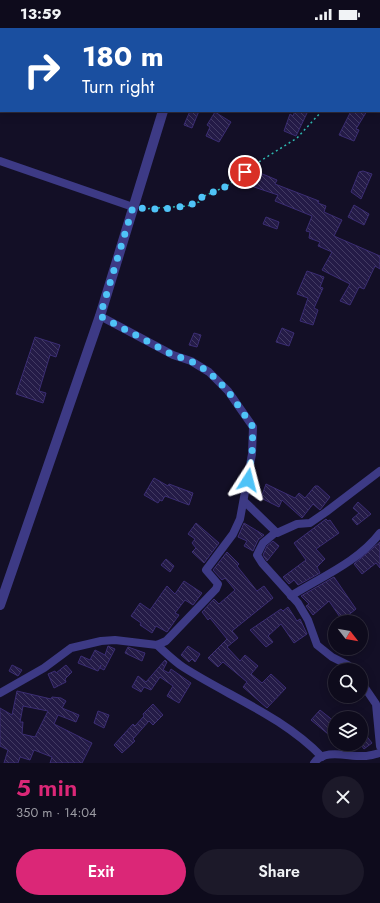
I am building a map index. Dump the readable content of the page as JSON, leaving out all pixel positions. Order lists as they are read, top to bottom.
{
  "north": "bottom right",
  "page": {
    "status": "13:59",
    "turn": ["180 m", "Turn right"],
    "heading": ["5 min", "350 m · 14:04"],
    "buttons": ["Exit", "Share"]
  }
}
